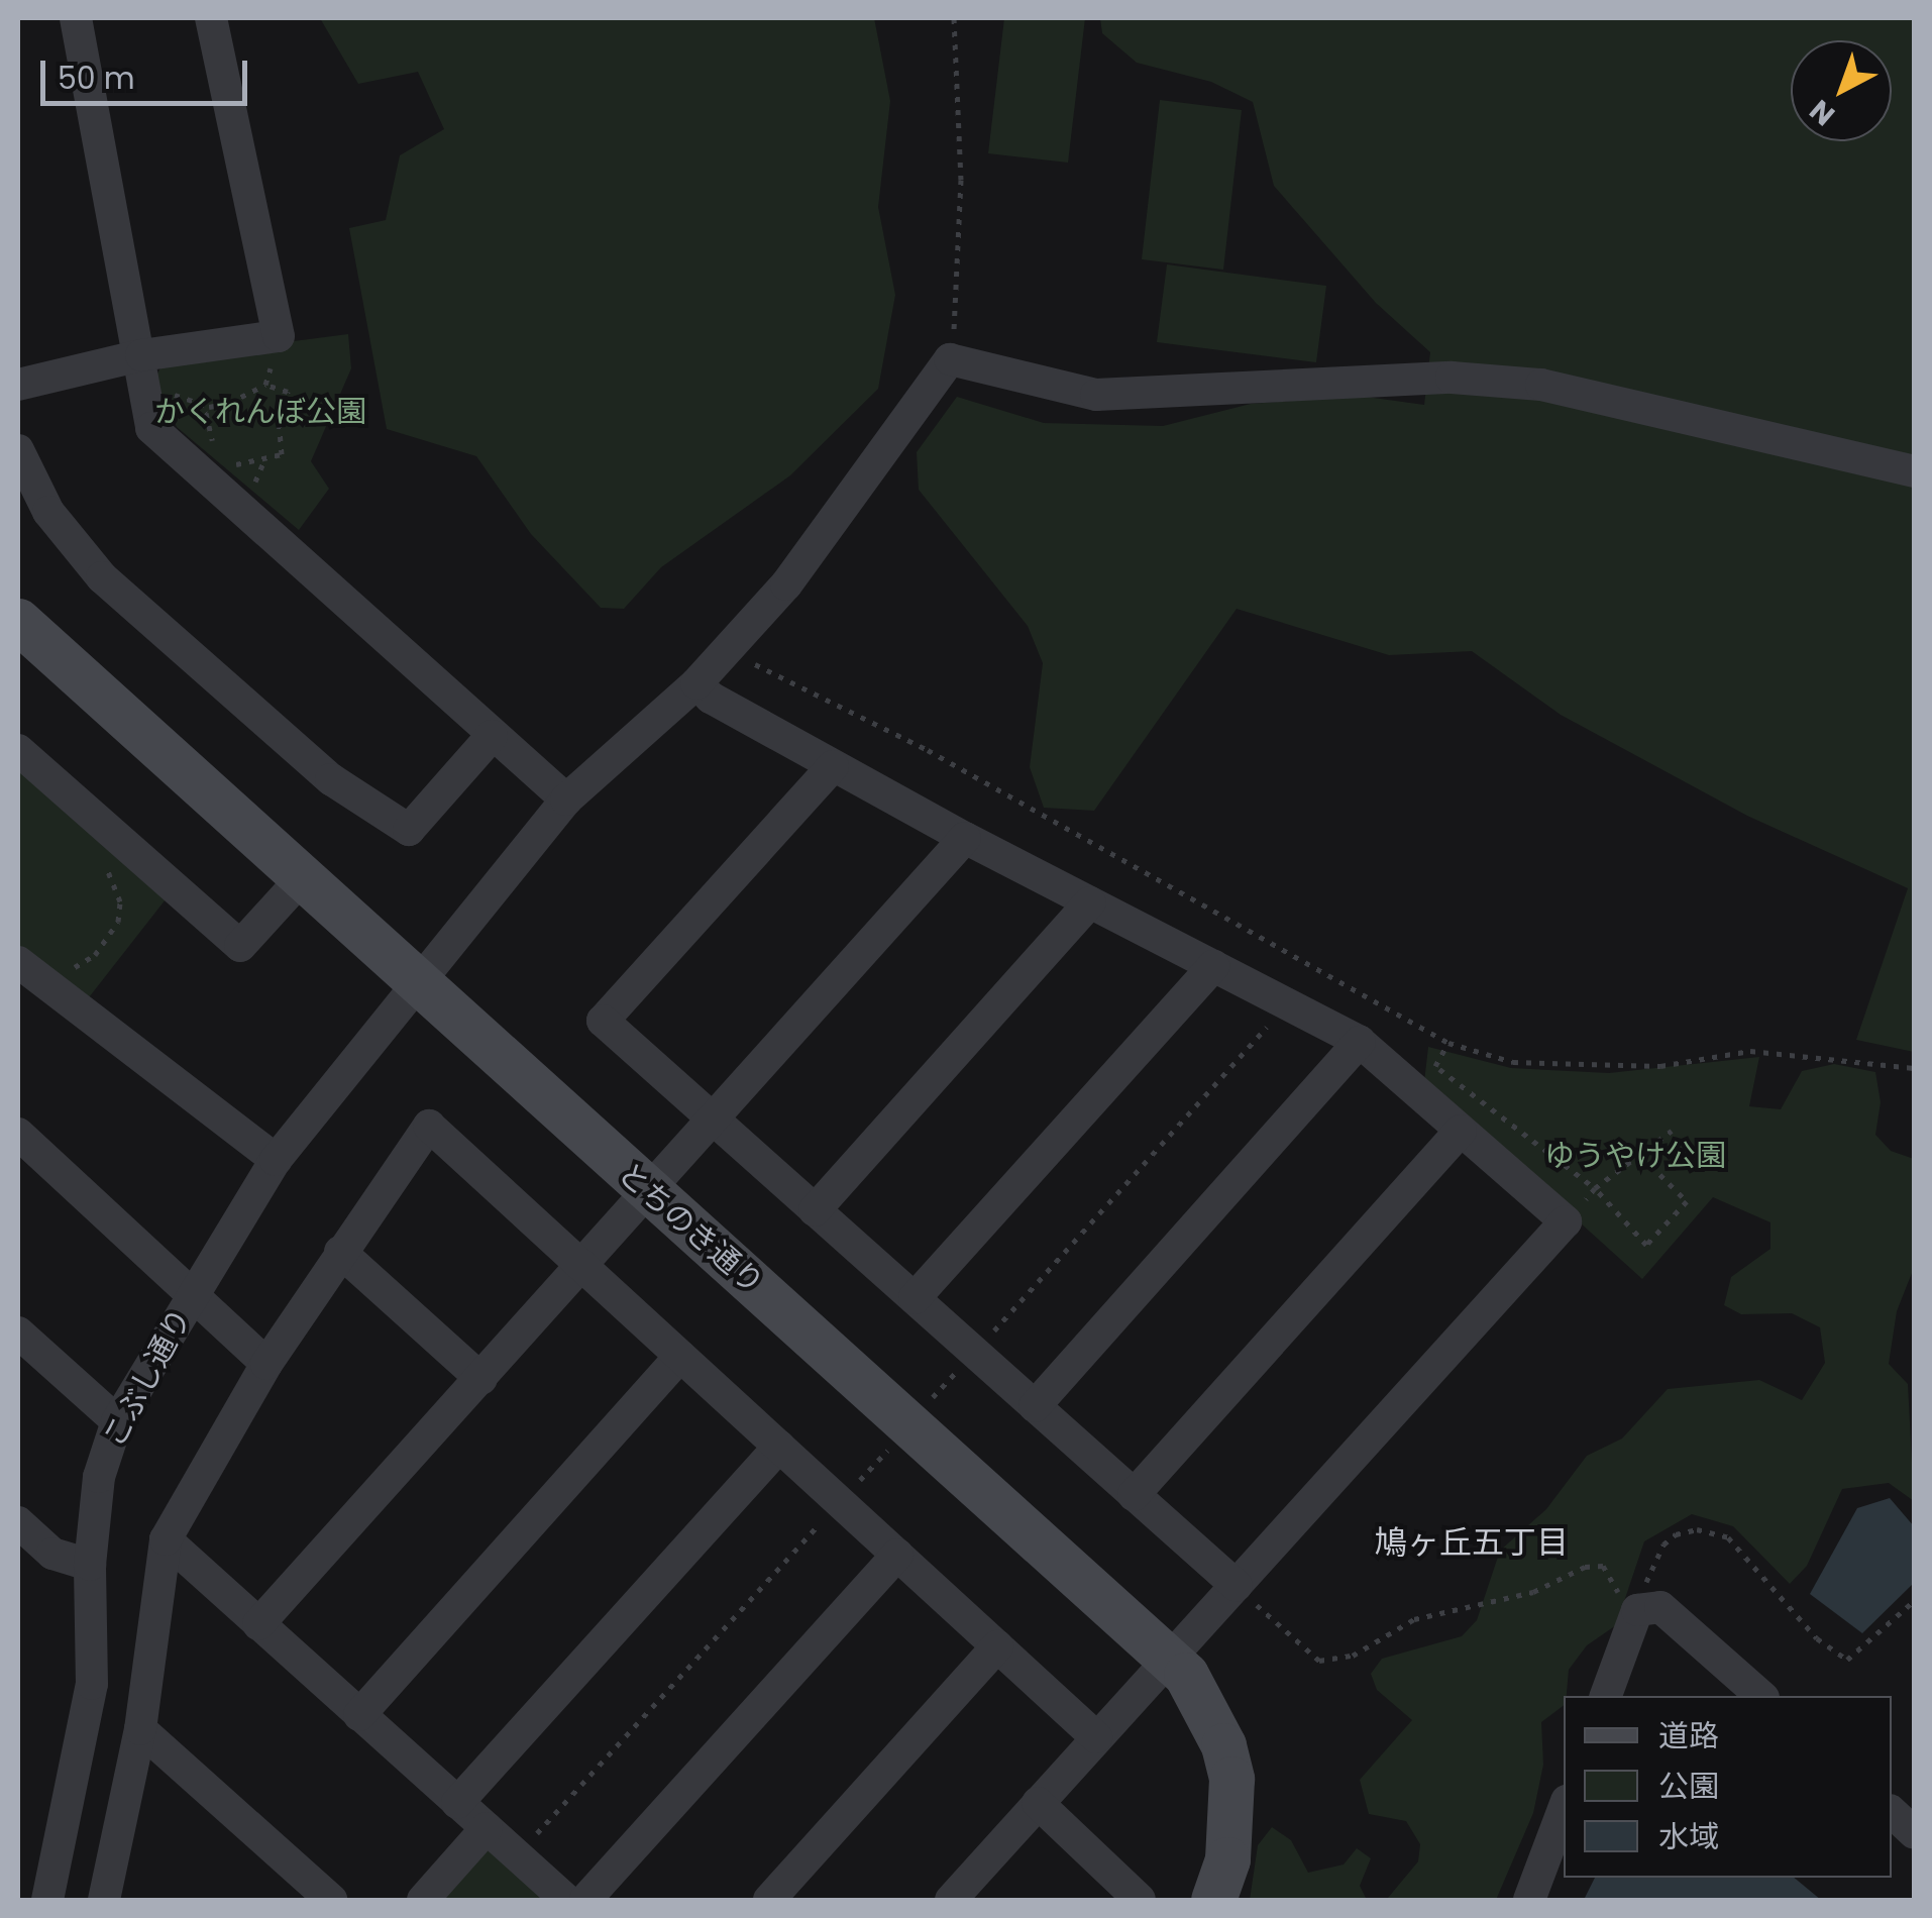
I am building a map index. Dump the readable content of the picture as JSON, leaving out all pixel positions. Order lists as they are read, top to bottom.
{
  "streets": {
    "street": ["とちのき通り", "こぶし通り"]
  },
  "crossings": [
    ["とちのき通り", "こぶし通り"]
  ],
  "districts": ["鳩ヶ丘五丁目"],
  "parks": ["かくれんぼ公園", "ゆうやけ公園"],
  "legend": ["道路", "公園", "水域"],
  "scale_bar": "50 m",
  "north": "bottom left"
}
